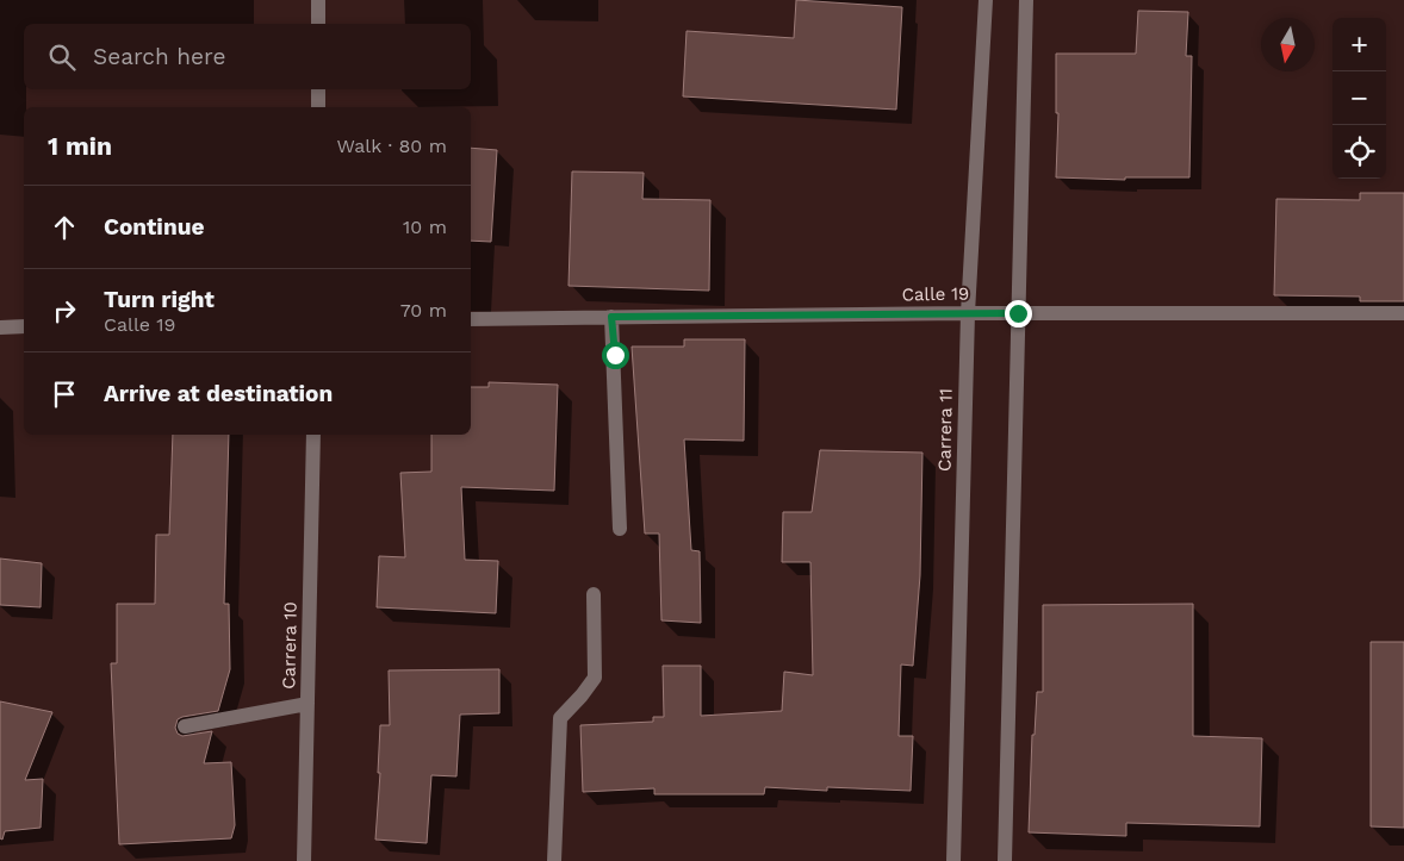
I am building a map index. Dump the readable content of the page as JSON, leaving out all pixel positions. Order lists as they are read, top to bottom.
{
  "streets": {
    "street": ["Calle 19", "Carrera 11", "Carrera 10"]
  },
  "crossings": [
    ["Calle 19", "Carrera 11"]
  ],
  "north": "bottom",
  "page": {
    "map_buttons": ["+", "−"],
    "search": "Search here",
    "heading": ["1 min", "Walk · 80 m"],
    "list": [
      ["Continue", "10 m"],
      ["Turn right", "Calle 19", "70 m"],
      "Arrive at destination"
    ]
  }
}
